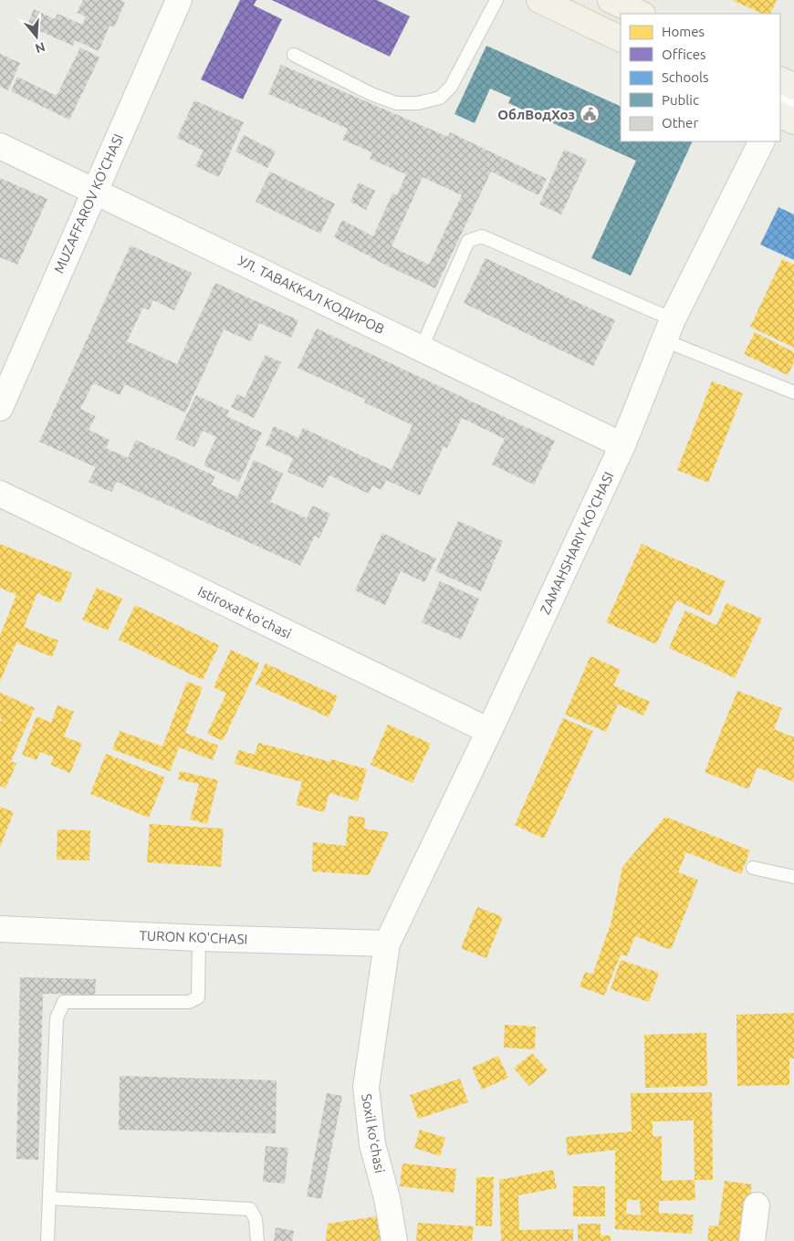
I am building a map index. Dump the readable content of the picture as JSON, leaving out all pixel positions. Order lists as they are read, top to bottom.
{
  "streets": {
    "street": [
      "MUZAFFAROV KO'CHASI",
      "УЛ. ТАВАККАЛ КОДИРОВ",
      "ZAMAHSHARIY KO'CHASI",
      "Istiroxat koʻchasi",
      "TURON KO'CHASI",
      "Soxil koʻchasi"
    ]
  },
  "crossings": [
    ["MUZAFFAROV KO'CHASI", "УЛ. ТАВАККАЛ КОДИРОВ"],
    ["УЛ. ТАВАККАЛ КОДИРОВ", "ZAMAHSHARIY KO'CHASI"],
    ["ZAMAHSHARIY KO'CHASI", "Istiroxat koʻchasi"],
    ["ZAMAHSHARIY KO'CHASI", "TURON KO'CHASI"],
    ["ZAMAHSHARIY KO'CHASI", "Soxil koʻchasi"],
    ["TURON KO'CHASI", "Soxil koʻchasi"]
  ],
  "places": {
    "public building": ["ОблВодХоз"]
  },
  "legend": [
    "Homes",
    "Offices",
    "Schools",
    "Public",
    "Other"
  ],
  "north": "bottom"
}
